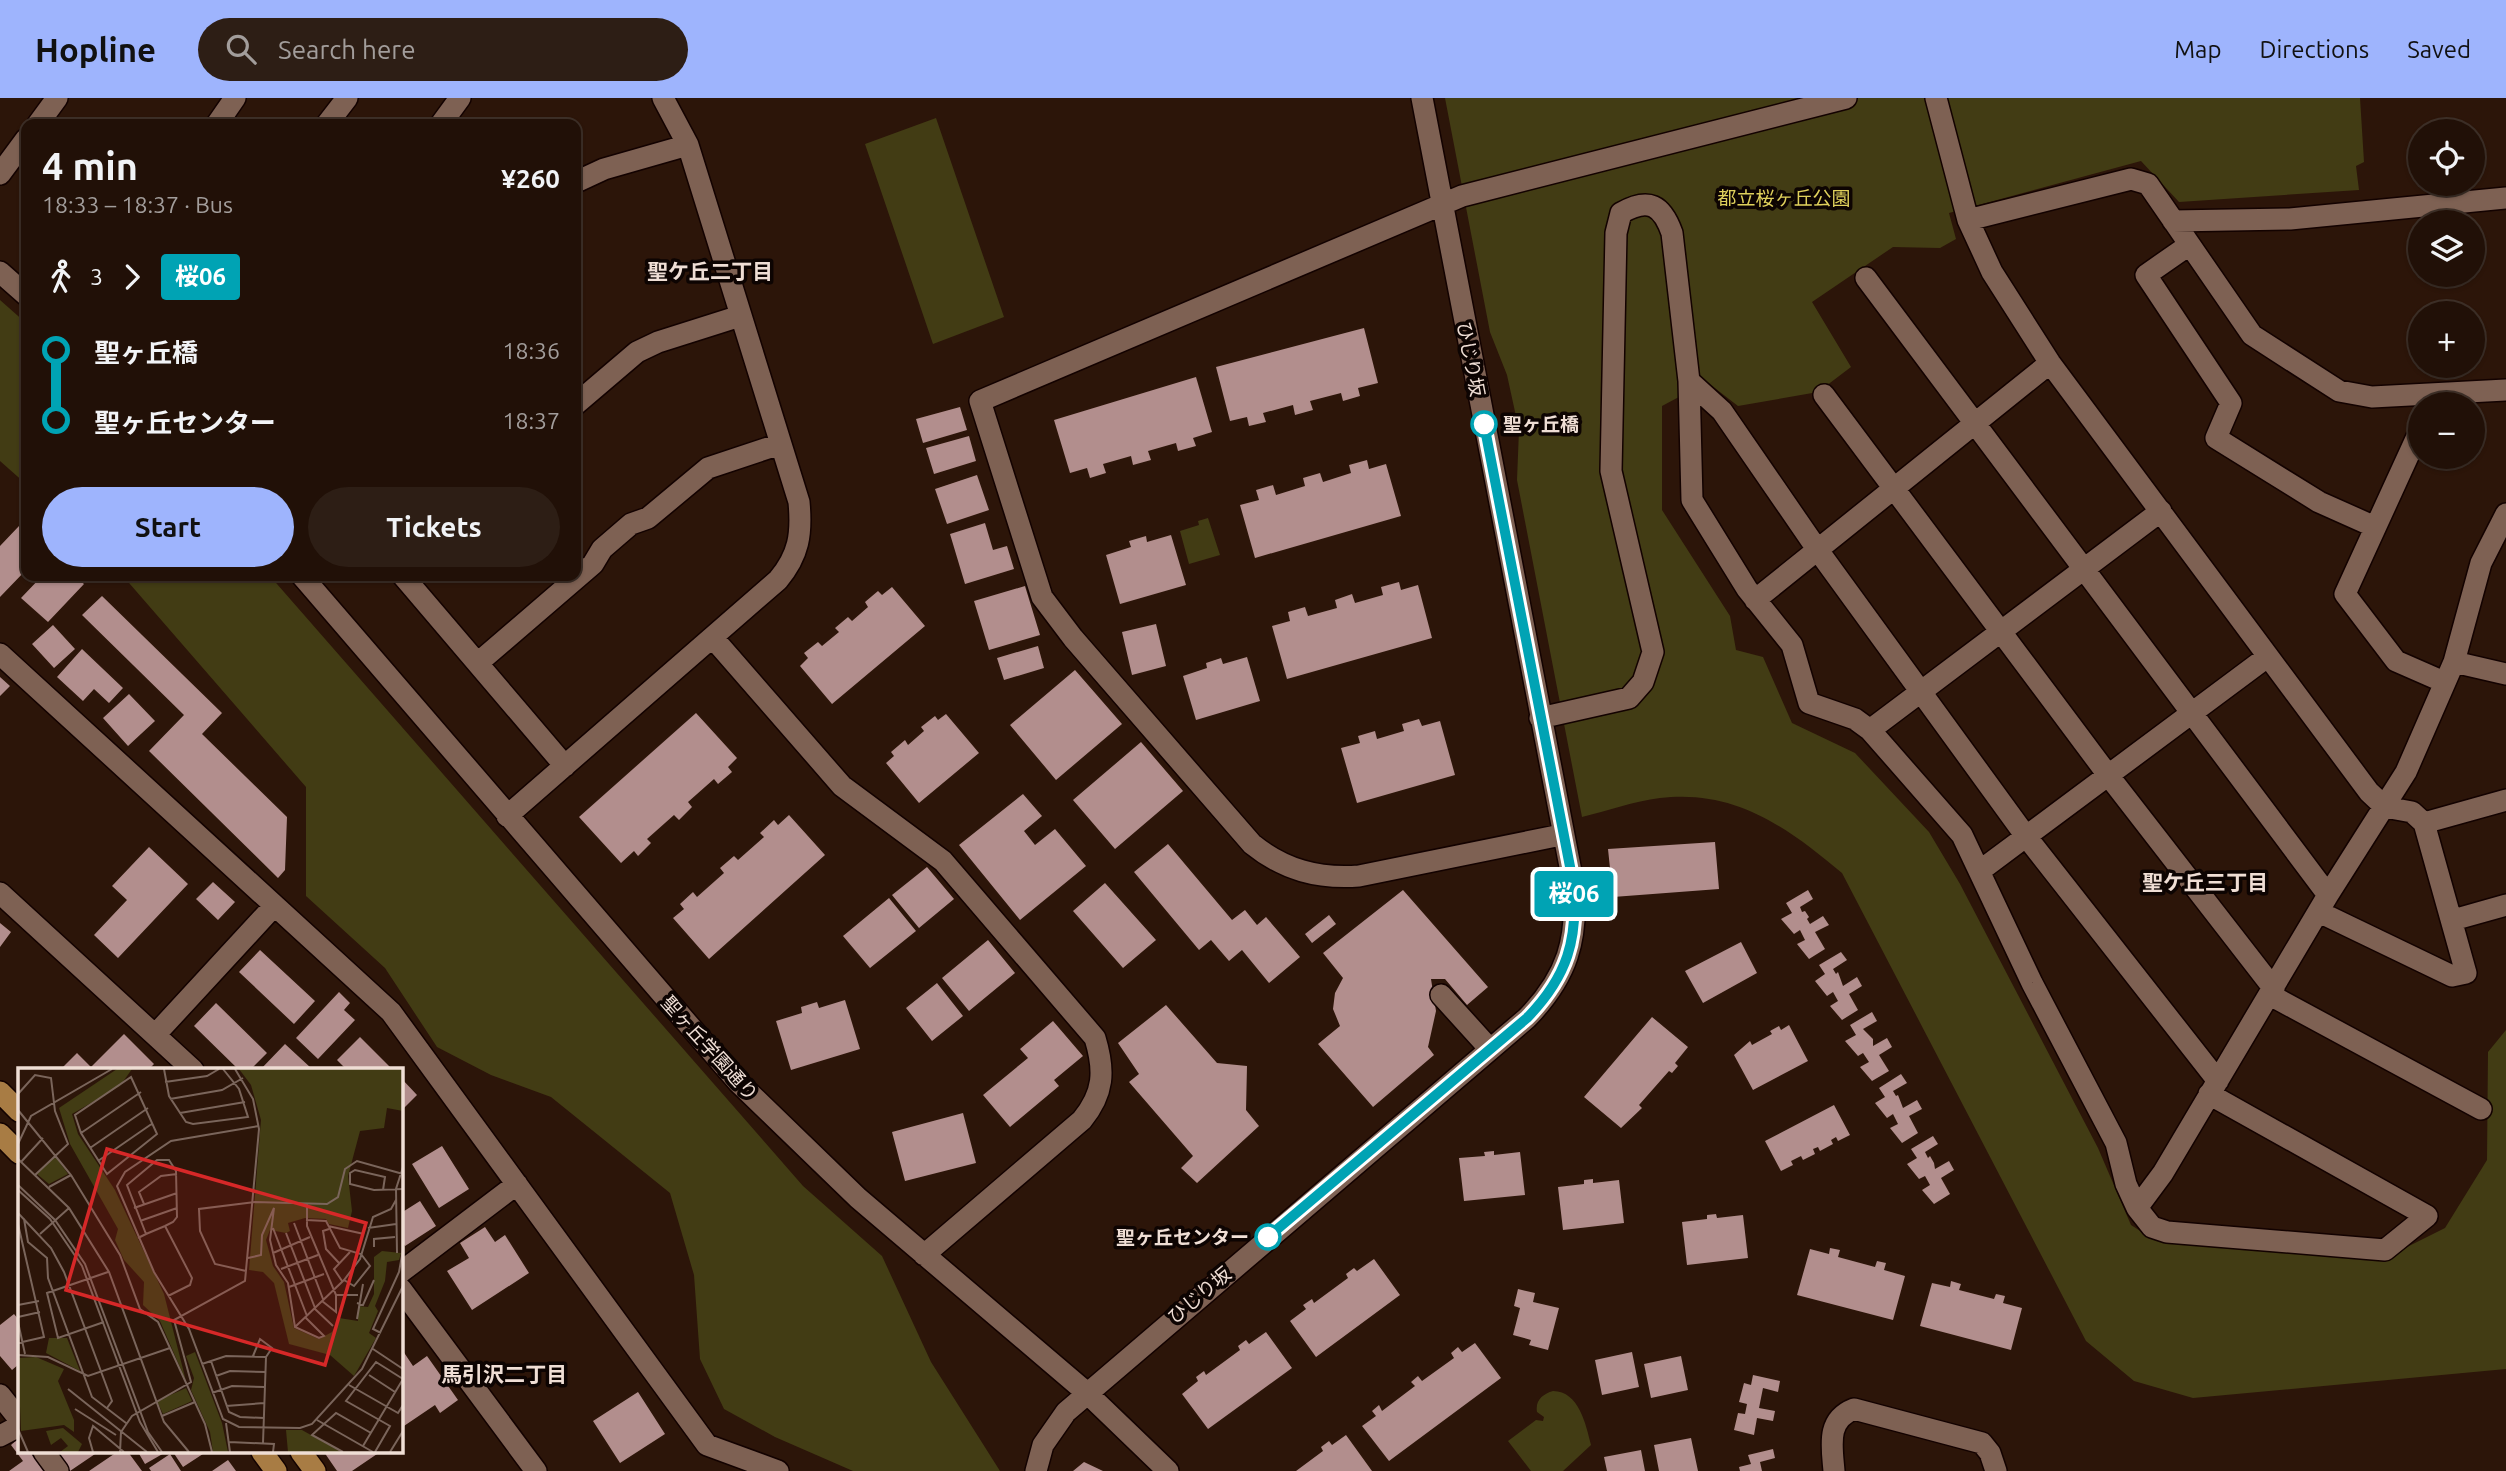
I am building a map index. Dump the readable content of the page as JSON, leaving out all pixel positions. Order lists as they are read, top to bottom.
{
  "streets": {
    "street": ["ひじり坂", "聖ヶ丘学園通り"]
  },
  "crossings": [
    ["ひじり坂", "聖ヶ丘学園通り"]
  ],
  "districts": ["聖ケ丘二丁目", "聖ケ丘三丁目", "馬引沢二丁目"],
  "parks": ["都立桜ヶ丘公園"],
  "places": ["聖ヶ丘橋", "聖ヶ丘センター"],
  "lines": ["bus line 桜06"],
  "page": {
    "header": "Hopline",
    "search": "Search here",
    "nav": ["Map", "Directions", "Saved"],
    "on_map": "桜06",
    "map_buttons": ["+", "−"],
    "heading": ["4 min", "18:33 – 18:37 · Bus", "¥260"],
    "legs": ["3", "桜06"],
    "list": [
      {
        "name": "聖ヶ丘橋",
        "value": "18:36"
      },
      {
        "name": "聖ヶ丘センター",
        "value": "18:37"
      }
    ],
    "buttons": ["Start", "Tickets"]
  }
}
